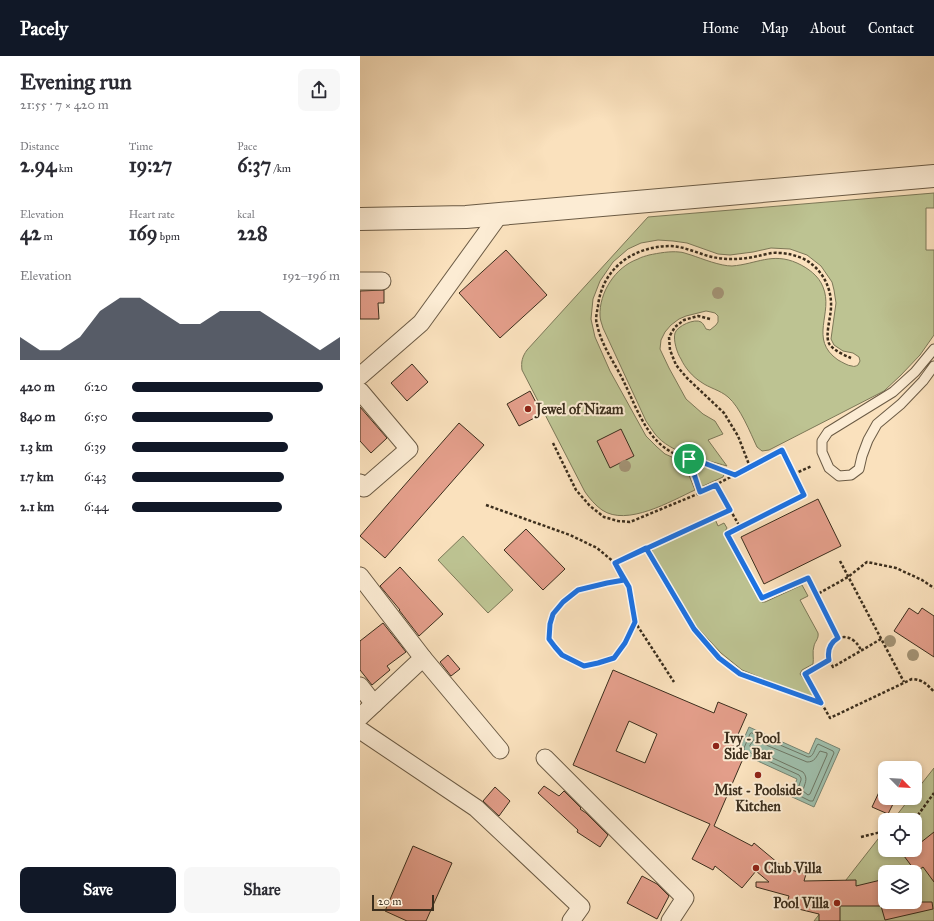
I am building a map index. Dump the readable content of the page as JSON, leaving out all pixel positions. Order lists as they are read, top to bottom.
{
  "places": [
    "Jewel of Nizam",
    "Ivy - Pool Side Bar",
    "Mist - Poolside Kitchen",
    "Club Villa",
    "Pool Villa"
  ],
  "scale_bar": "20 m",
  "north": "bottom right",
  "page": {
    "header": "Pacely",
    "nav": [
      "Home",
      "Map",
      "About",
      "Contact"
    ],
    "heading": ["Evening run", "21:55 · 7 × 420 m"],
    "stats": [
      ["Distance", "2.94 km"],
      ["Time", "19:27"],
      ["Pace", "6:37 /km"],
      ["Elevation", "42 m"],
      ["Heart rate", "169 bpm"],
      ["kcal", "228"]
    ],
    "chart": ["Elevation", "192–196 m"],
    "list": [
      {
        "name": "420 m",
        "note": "6:20"
      },
      {
        "name": "840 m",
        "note": "6:50"
      },
      {
        "name": "1.3 km",
        "note": "6:39"
      },
      {
        "name": "1.7 km",
        "note": "6:43"
      },
      {
        "name": "2.1 km",
        "note": "6:44"
      }
    ],
    "buttons": ["Save", "Share"],
    "scale": "20 m"
  }
}
